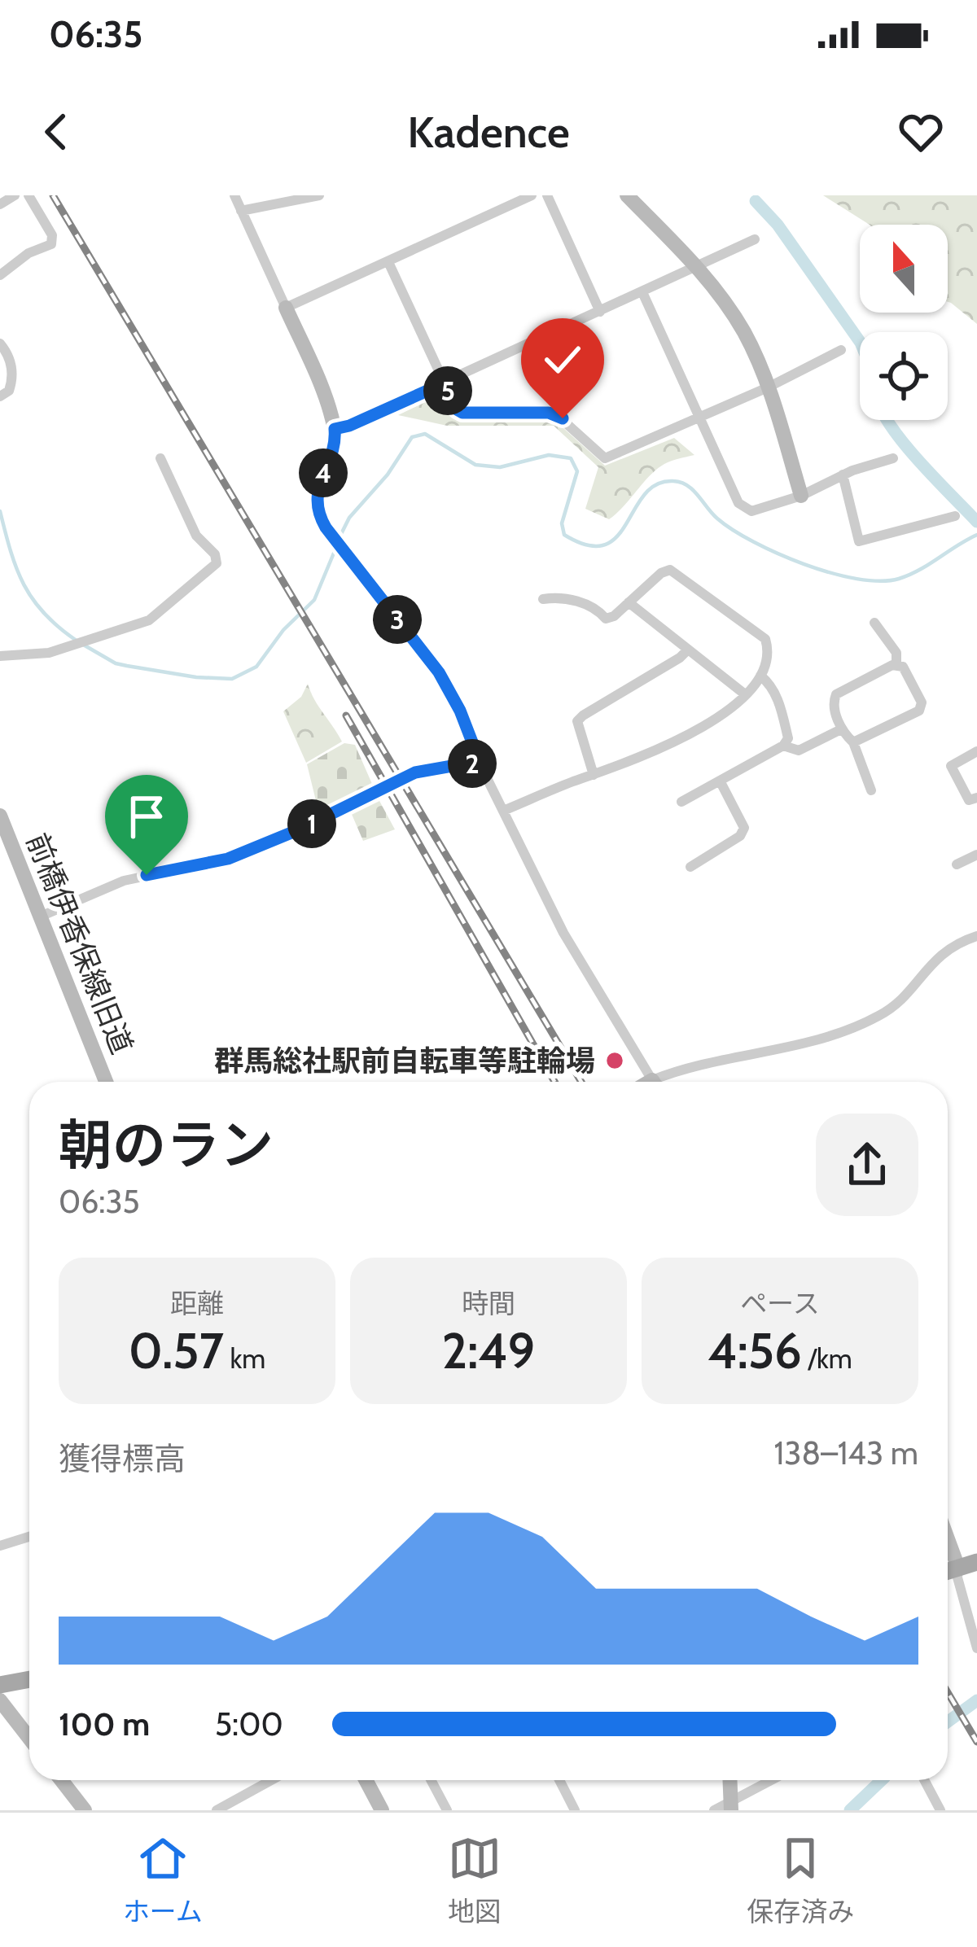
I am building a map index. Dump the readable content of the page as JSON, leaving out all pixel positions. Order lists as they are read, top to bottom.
{
  "streets": {
    "street": ["前橋伊香保線旧道"]
  },
  "places": ["群馬総社駅前自転車等駐輪場"],
  "north": "top",
  "page": {
    "status": "06:35",
    "header": "Kadence",
    "pins": [
      "5",
      "4",
      "3",
      "2",
      "1"
    ],
    "heading": ["朝のラン", "06:35"],
    "stats": [
      ["距離", "0.57 km"],
      ["時間", "2:49"],
      ["ペース", "4:56 /km"]
    ],
    "chart": ["獲得標高", "138–143 m"],
    "list": [
      {
        "name": "100 m",
        "note": "5:00"
      }
    ],
    "tabs": ["ホーム", "地図", "保存済み"]
  }
}
